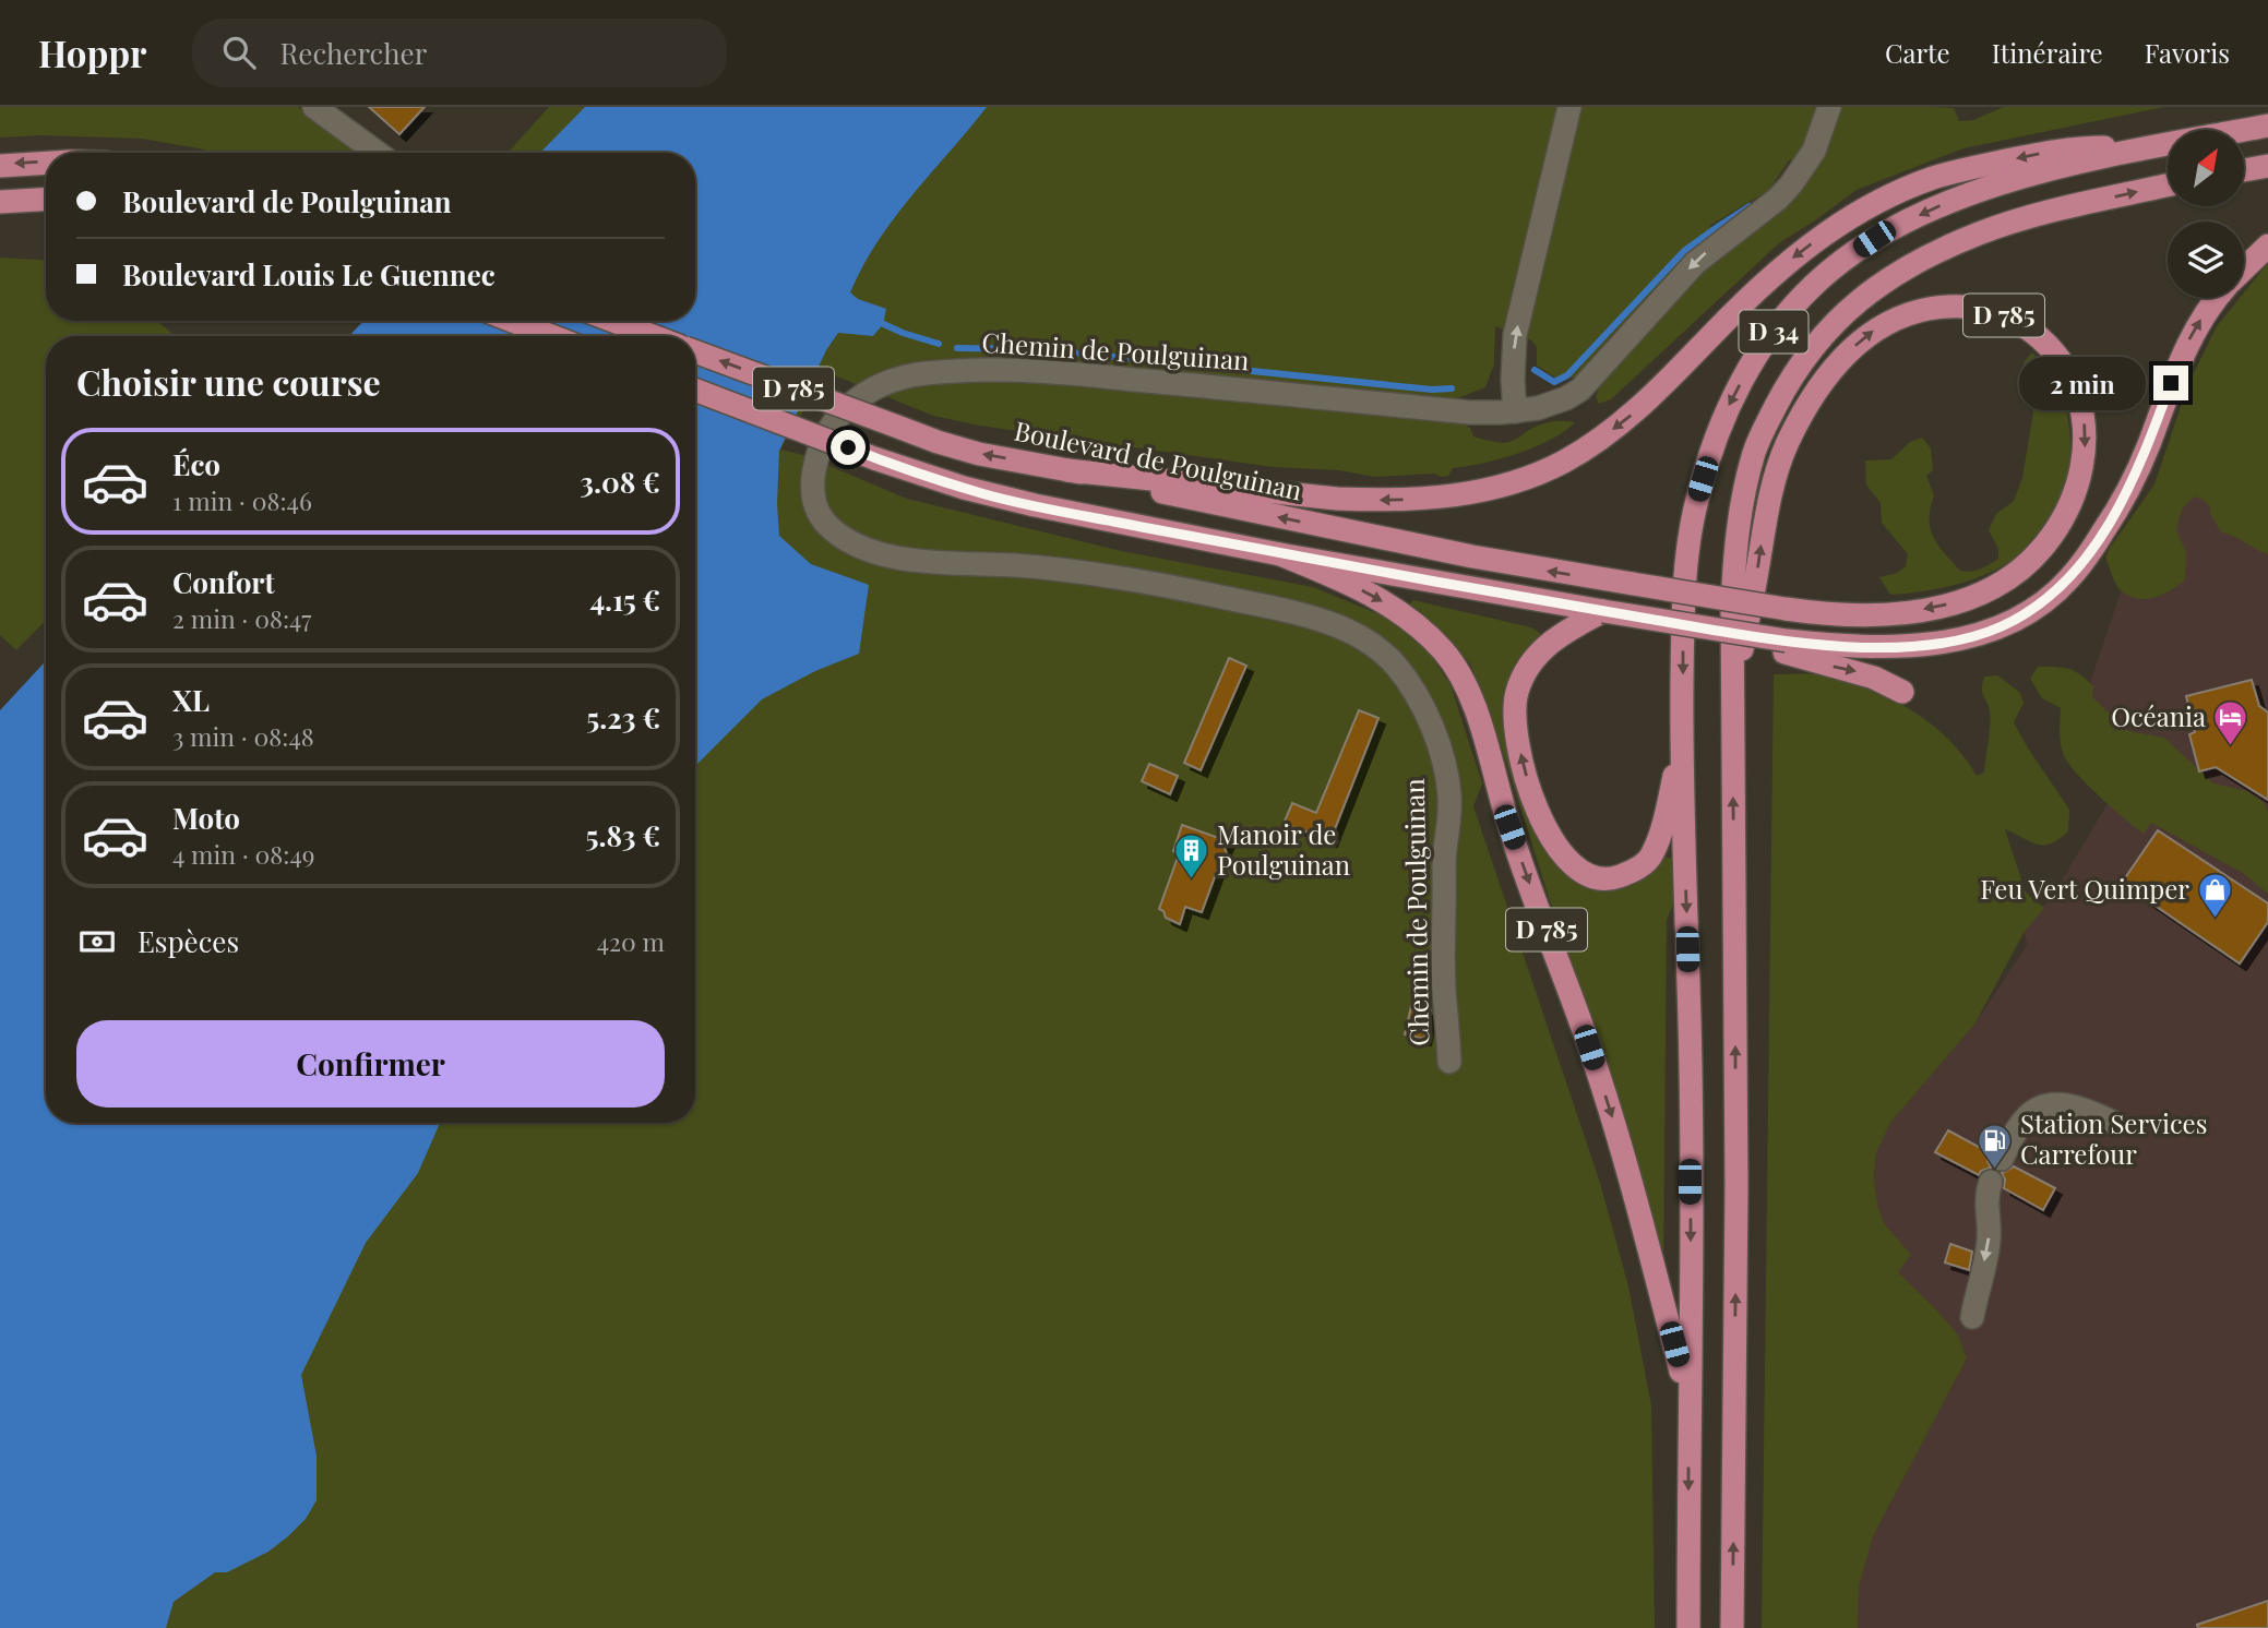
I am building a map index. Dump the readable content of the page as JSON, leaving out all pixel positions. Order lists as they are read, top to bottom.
{
  "streets": {
    "main road": ["D 785", "D 34", "Boulevard de Poulguinan"],
    "street": ["Chemin de Poulguinan"]
  },
  "crossings": [
    ["D 785", "D 34"],
    ["D 34", "Boulevard de Poulguinan"]
  ],
  "places": {
    "hotel": ["Océania"],
    "building": ["Manoir de Poulguinan"],
    "shop": ["Feu Vert Quimper"],
    "fuel station": ["Station Services Carrefour"]
  },
  "north": "top right",
  "page": {
    "header": "Hoppr",
    "search": "Rechercher",
    "nav": ["Carte", "Itinéraire", "Favoris"],
    "banner": ["Boulevard de Poulguinan", "Boulevard Louis Le Guennec"],
    "heading": "Choisir une course",
    "bubble": "2 min",
    "list": [
      {
        "name": "Éco",
        "note": "1 min · 08:46",
        "value": "3.08 €"
      },
      {
        "name": "Confort",
        "note": "2 min · 08:47",
        "value": "4.15 €"
      },
      {
        "name": "XL",
        "note": "3 min · 08:48",
        "value": "5.23 €"
      },
      {
        "name": "Moto",
        "note": "4 min · 08:49",
        "value": "5.83 €"
      }
    ],
    "pay": ["Espèces", "420 m"],
    "buttons": "Confirmer"
  }
}
